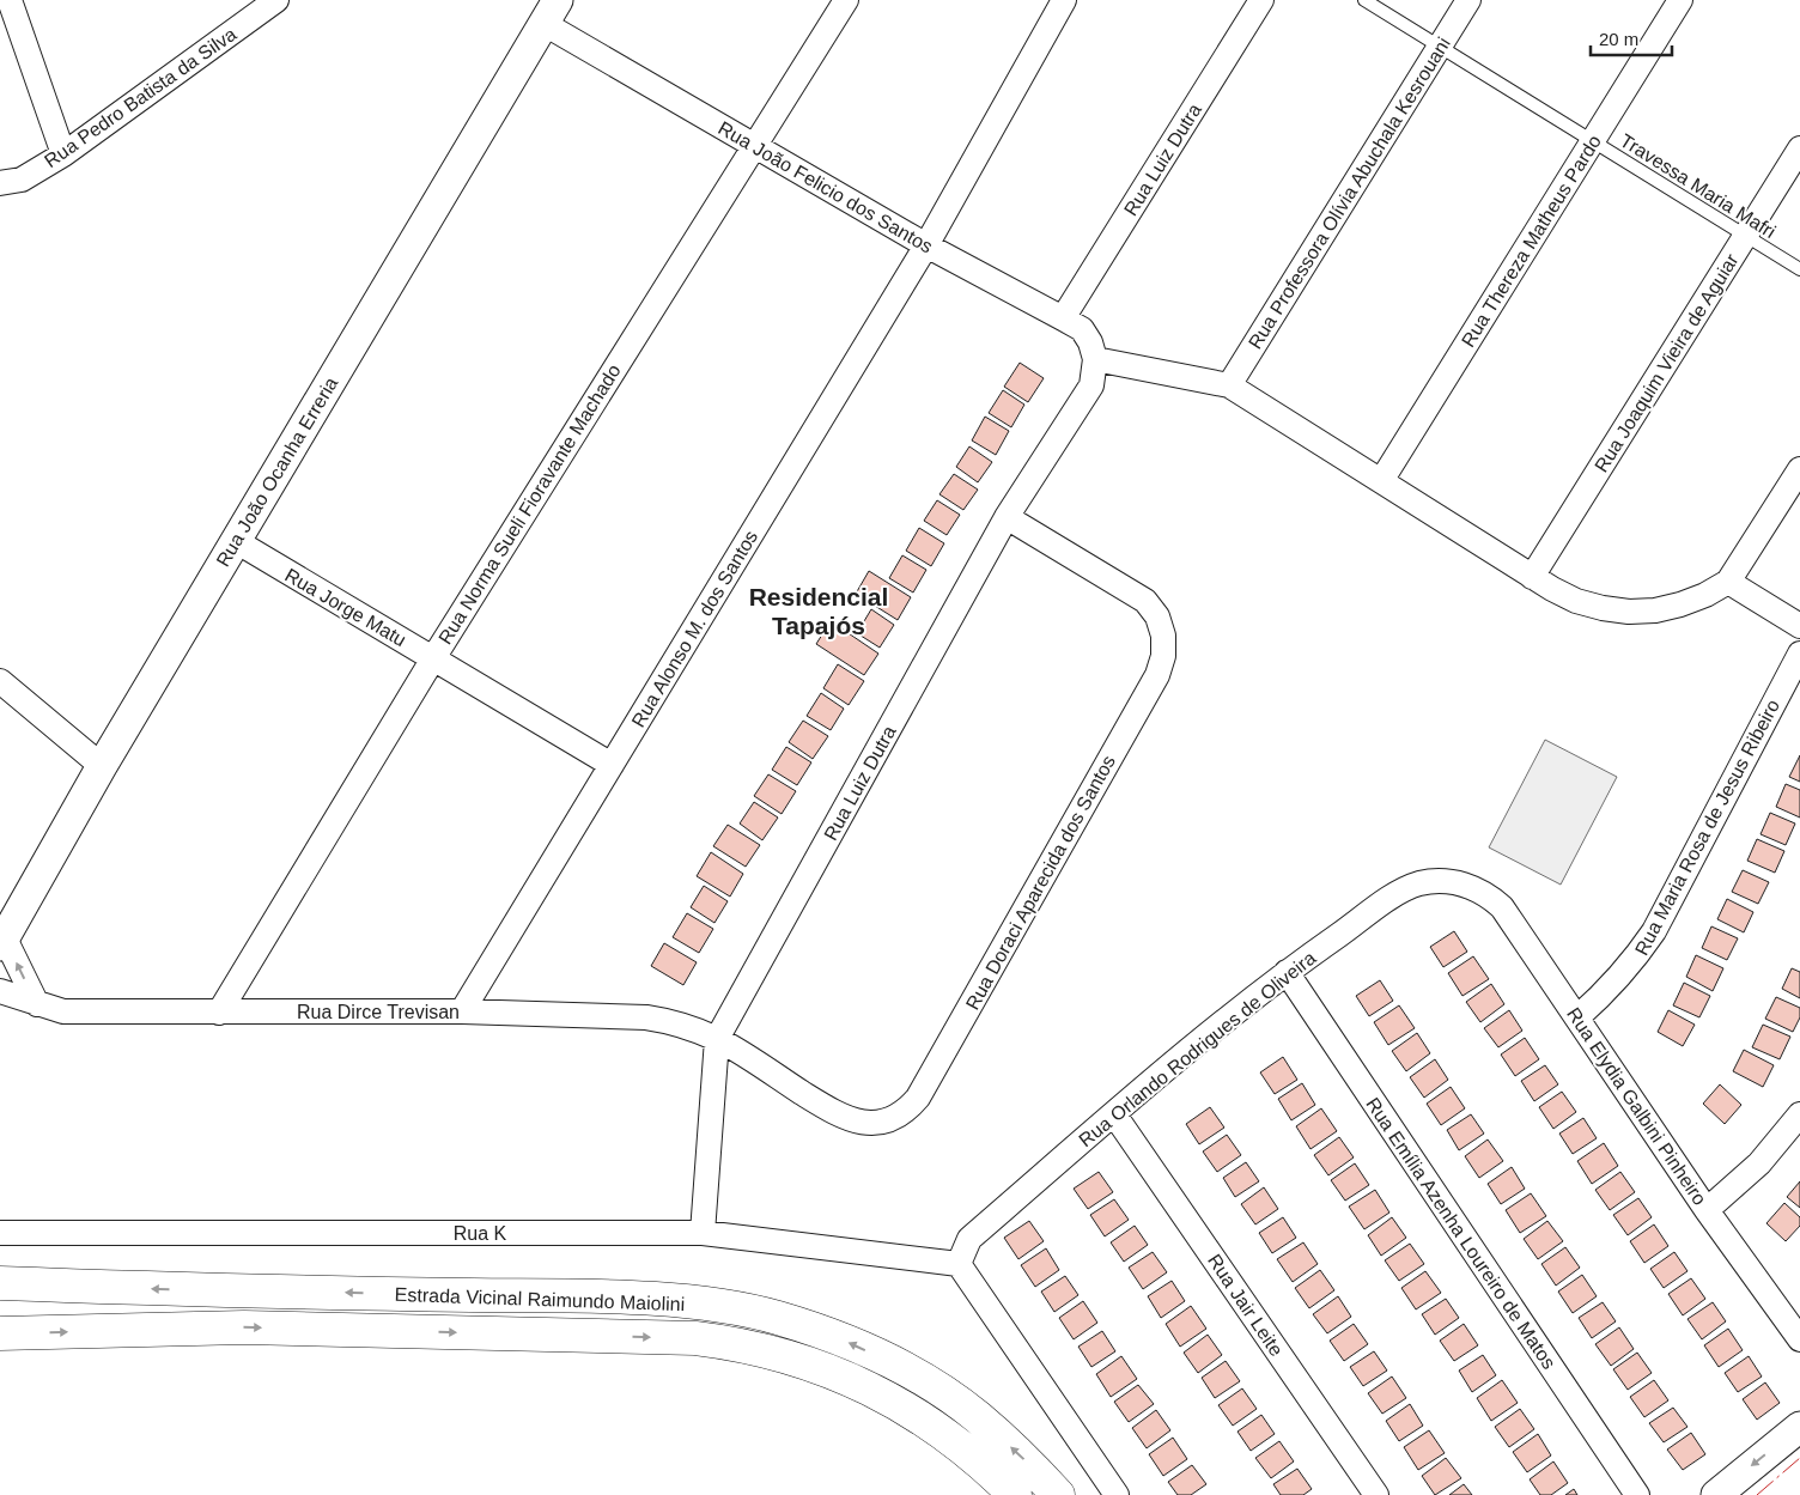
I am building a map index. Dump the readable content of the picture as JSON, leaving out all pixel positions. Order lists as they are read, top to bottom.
{
  "streets": {
    "main road": ["Estrada Vicinal Raimundo Maiolini"],
    "street": [
      "Rua Pedro Batista da Silva",
      "Rua Luiz Dutra",
      "Rua João Felicio dos Santos",
      "Rua Professora Olívia Abuchala Kesrouani",
      "Rua Thereza Matheus Pardo",
      "Rua Joaquim Vieira de Aguiar",
      "Rua João Ocanha Erreria",
      "Rua Norma Sueli Fioravante Machado",
      "Rua Jorge Matu",
      "Rua Alonso M. dos Santos",
      "Rua Maria Rosa de Jesus Ribeiro",
      "Rua Doraci Aparecida dos Santos",
      "Rua Dirce Trevisan",
      "Rua Orlando Rodrigues de Oliveira",
      "Rua Elydia Galbini Pinheiro",
      "Rua K",
      "Rua Emília Azenha Loureiro de Matos",
      "Rua Jair Leite"
    ],
    "lane": ["Travessa Maria Mafri"]
  },
  "crossings": [
    ["Rua Luiz Dutra", "Rua João Felicio dos Santos"],
    ["Rua Luiz Dutra", "Rua Doraci Aparecida dos Santos"],
    ["Rua Luiz Dutra", "Rua Dirce Trevisan"],
    ["Rua Luiz Dutra", "Rua K"],
    ["Travessa Maria Mafri", "Rua Professora Olívia Abuchala Kesrouani"],
    ["Travessa Maria Mafri", "Rua Thereza Matheus Pardo"],
    ["Travessa Maria Mafri", "Rua Joaquim Vieira de Aguiar"],
    ["Rua João Felicio dos Santos", "Rua João Ocanha Erreria"],
    ["Rua João Felicio dos Santos", "Rua Norma Sueli Fioravante Machado"],
    ["Rua João Felicio dos Santos", "Rua Alonso M. dos Santos"],
    ["Rua João Ocanha Erreria", "Rua Jorge Matu"],
    ["Rua Norma Sueli Fioravante Machado", "Rua Jorge Matu"],
    ["Rua Norma Sueli Fioravante Machado", "Rua Dirce Trevisan"],
    ["Rua Jorge Matu", "Rua Alonso M. dos Santos"],
    ["Rua Alonso M. dos Santos", "Rua Dirce Trevisan"],
    ["Rua Maria Rosa de Jesus Ribeiro", "Rua Elydia Galbini Pinheiro"],
    ["Rua Doraci Aparecida dos Santos", "Rua Dirce Trevisan"],
    ["Rua Orlando Rodrigues de Oliveira", "Rua Elydia Galbini Pinheiro"],
    ["Rua Orlando Rodrigues de Oliveira", "Rua K"],
    ["Rua Orlando Rodrigues de Oliveira", "Rua Emília Azenha Loureiro de Matos"],
    ["Rua Orlando Rodrigues de Oliveira", "Rua Jair Leite"]
  ],
  "districts": ["Residencial Tapajós"],
  "scale_bar": "20 m"
}
